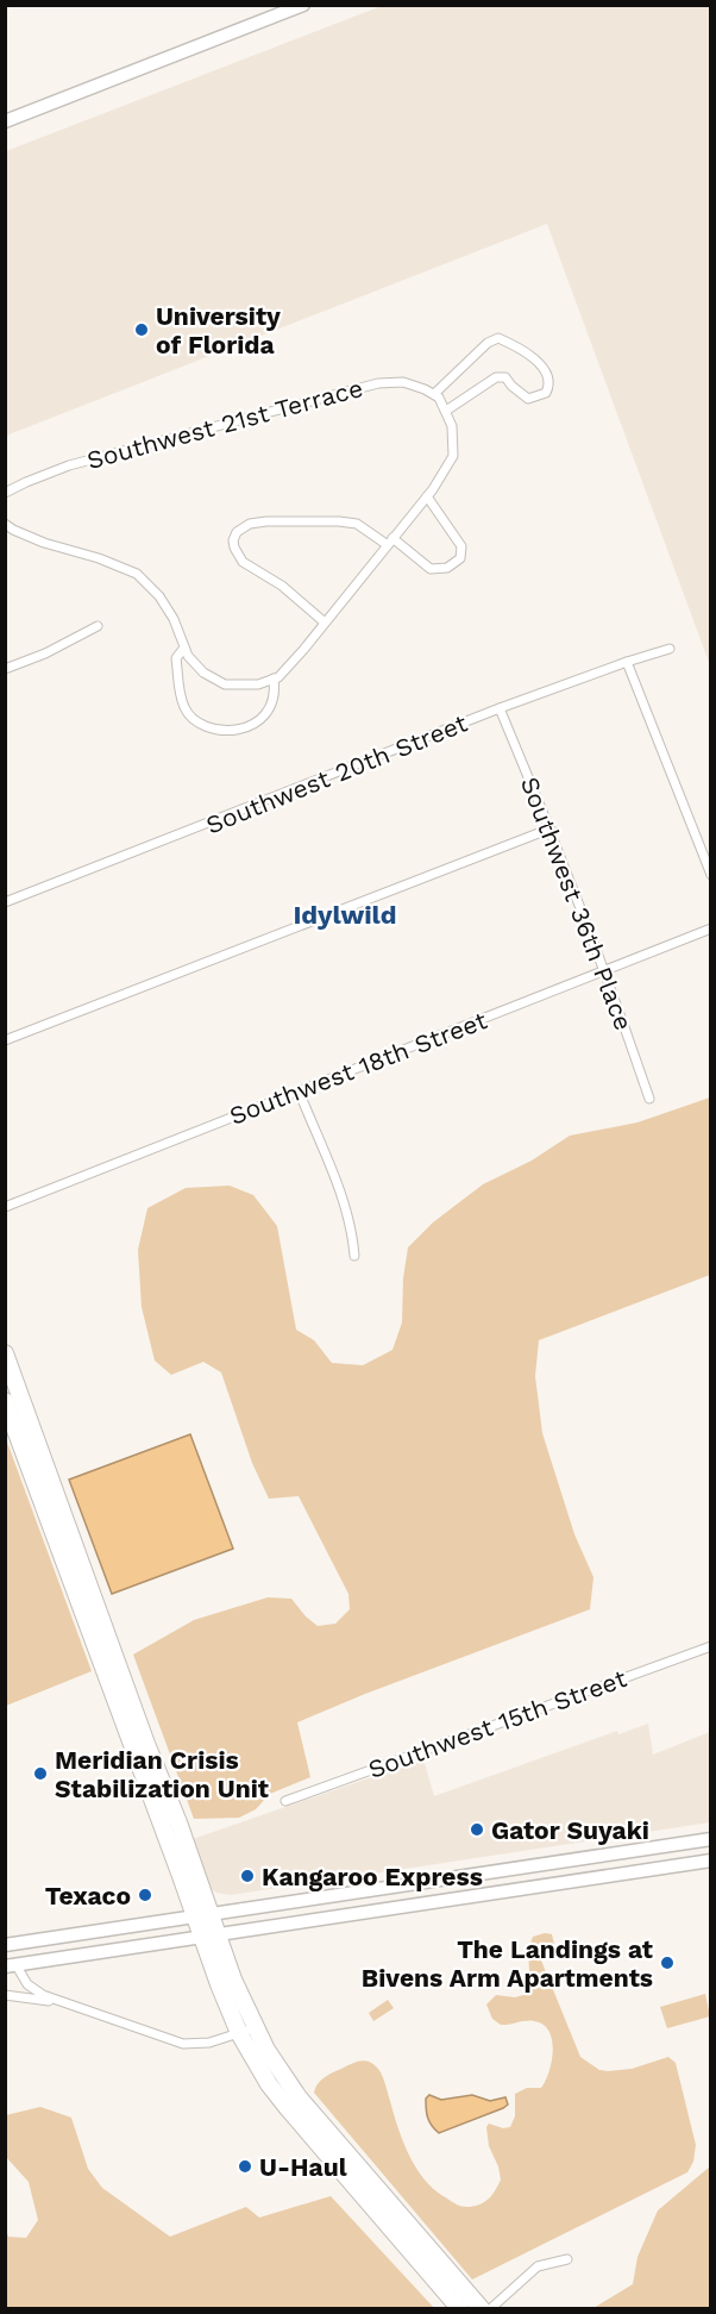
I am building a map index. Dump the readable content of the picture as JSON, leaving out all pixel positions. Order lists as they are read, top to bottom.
{
  "streets": {
    "street": [
      "Southwest 21st Terrace",
      "Southwest 20th Street",
      "Southwest 36th Place",
      "Southwest 18th Street",
      "Southwest 15th Street"
    ]
  },
  "crossings": [
    ["Southwest 20th Street", "Southwest 36th Place"],
    ["Southwest 36th Place", "Southwest 18th Street"]
  ],
  "districts": ["Idylwild"],
  "places": [
    "University of Florida",
    "Meridian Crisis Stabilization Unit",
    "Gator Suyaki",
    "Kangaroo Express",
    "Texaco",
    "The Landings at Bivens Arm Apartments",
    "U-Haul"
  ]
}
